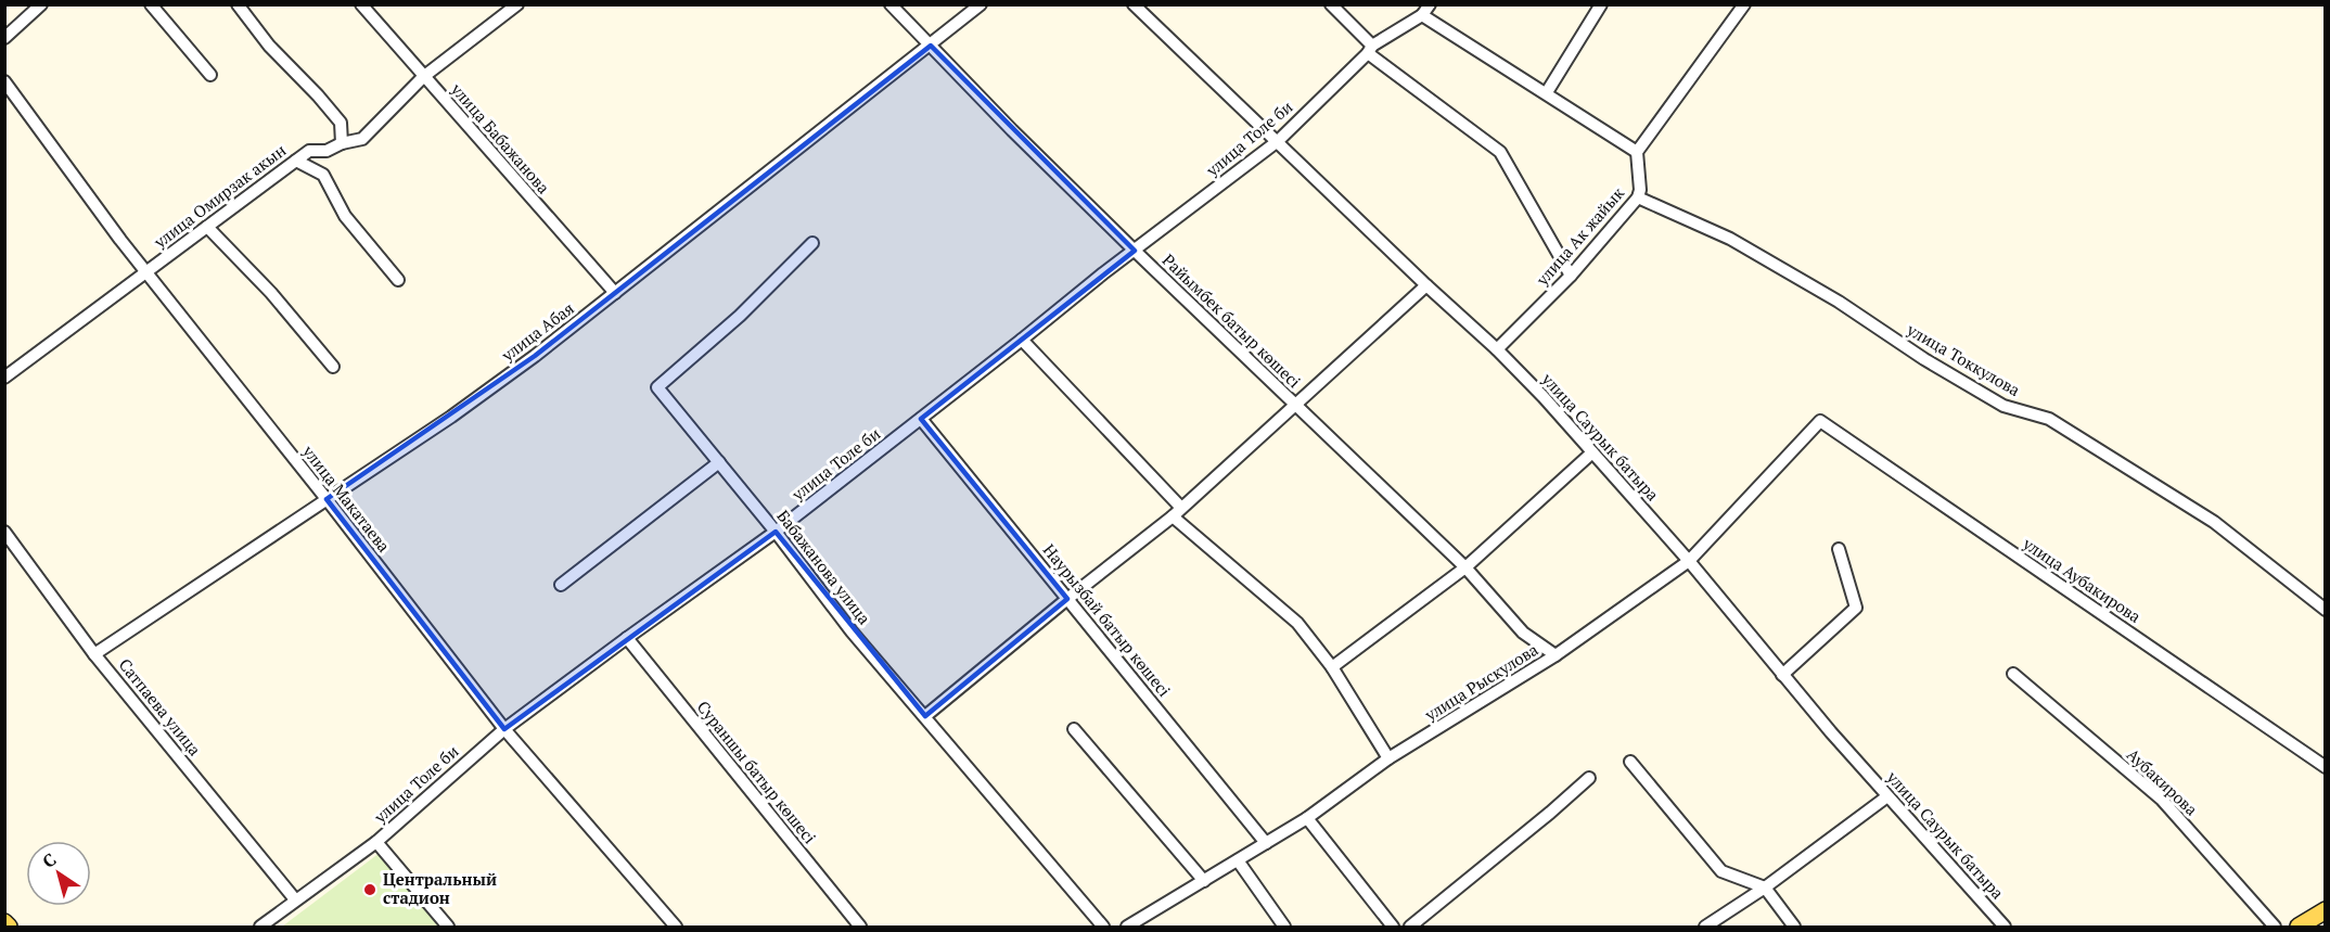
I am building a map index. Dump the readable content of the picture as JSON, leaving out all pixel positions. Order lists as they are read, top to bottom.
{
  "streets": {
    "street": [
      "улица Бабажанова",
      "улица Толе би",
      "улица Омирзак акын",
      "улица Ак жайык",
      "Райымбек батыр көшесі",
      "улица Абая",
      "улица Токкулова",
      "улица Саурык батыра",
      "улица Макатаева",
      "Бабажанова улица",
      "улица Аубакирова",
      "Наурызбай батыр көшесі",
      "улица Рыскулова",
      "Сатпаева улица",
      "Сураншы батыр көшесі",
      "Аубакирова"
    ]
  },
  "crossings": [
    ["улица Бабажанова", "улица Омирзак акын"],
    ["улица Бабажанова", "улица Абая"],
    ["улица Толе би", "Райымбек батыр көшесі"],
    ["улица Толе би", "улица Саурык батыра"],
    ["улица Толе би", "улица Макатаева"],
    ["улица Толе би", "Бабажанова улица"],
    ["улица Толе би", "Наурызбай батыр көшесі"],
    ["улица Толе би", "Сатпаева улица"],
    ["улица Толе би", "Сураншы батыр көшесі"],
    ["улица Омирзак акын", "улица Макатаева"],
    ["улица Ак жайык", "улица Токкулова"],
    ["улица Ак жайык", "улица Саурык батыра"],
    ["Райымбек батыр көшесі", "улица Абая"],
    ["Райымбек батыр көшесі", "улица Рыскулова"],
    ["улица Абая", "улица Макатаева"],
    ["улица Абая", "Сатпаева улица"],
    ["улица Саурык батыра", "улица Рыскулова"],
    ["улица Аубакирова", "улица Рыскулова"],
    ["Наурызбай батыр көшесі", "улица Рыскулова"]
  ],
  "places": ["Центральный стадион"],
  "north": "top left"
}
